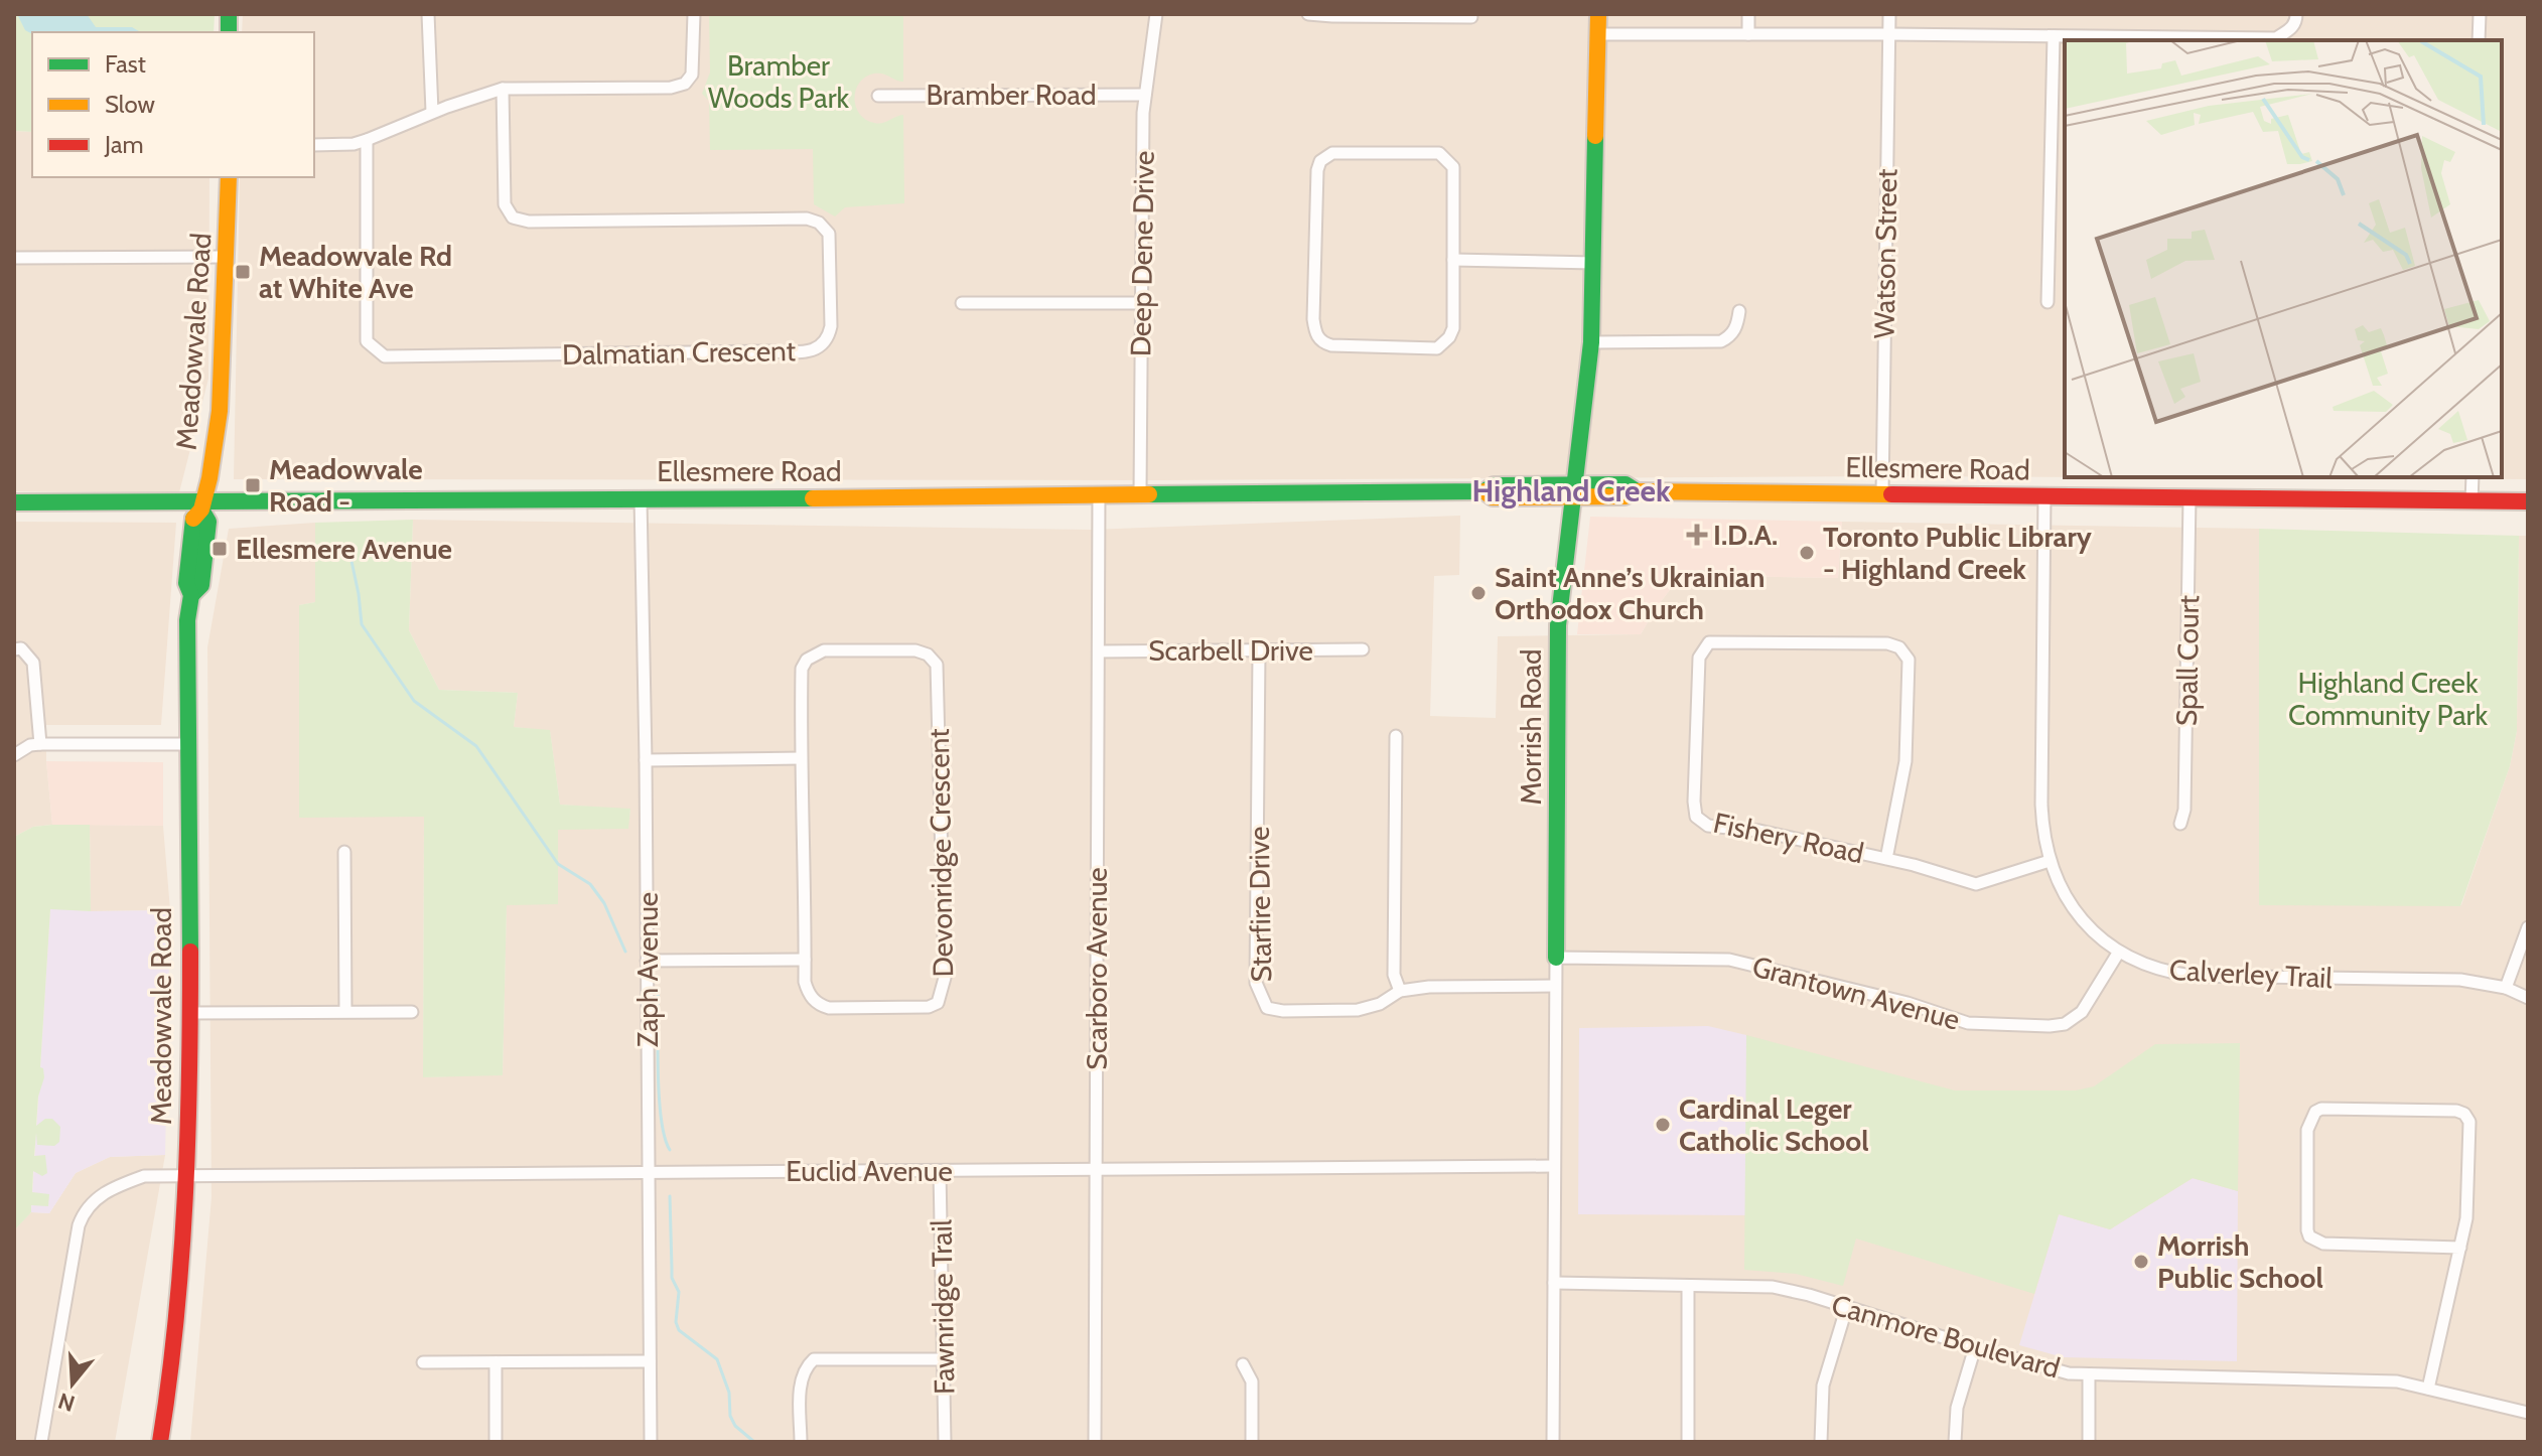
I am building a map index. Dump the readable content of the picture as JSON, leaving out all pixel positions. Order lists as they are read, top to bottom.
{
  "streets": {
    "main road": ["Meadowvale Road", "Ellesmere Road", "Morrish Road"],
    "street": [
      "Bramber Road",
      "Deep Dene Drive",
      "Watson Street",
      "Dalmatian Crescent",
      "Scarbell Drive",
      "Spall Court",
      "Fishery Road",
      "Devonridge Crescent",
      "Starfire Drive",
      "Scarboro Avenue",
      "Zaph Avenue",
      "Calverley Trail",
      "Grantown Avenue",
      "Euclid Avenue",
      "Fawnridge Trail",
      "Canmore Boulevard"
    ]
  },
  "crossings": [
    ["Bramber Road", "Deep Dene Drive"],
    ["Deep Dene Drive", "Ellesmere Road"],
    ["Watson Street", "Ellesmere Road"],
    ["Meadowvale Road", "Ellesmere Road"],
    ["Meadowvale Road", "Euclid Avenue"],
    ["Ellesmere Road", "Spall Court"],
    ["Ellesmere Road", "Morrish Road"],
    ["Ellesmere Road", "Scarboro Avenue"],
    ["Ellesmere Road", "Zaph Avenue"],
    ["Ellesmere Road", "Calverley Trail"],
    ["Scarbell Drive", "Starfire Drive"],
    ["Scarbell Drive", "Scarboro Avenue"],
    ["Morrish Road", "Starfire Drive"],
    ["Morrish Road", "Grantown Avenue"],
    ["Morrish Road", "Euclid Avenue"],
    ["Morrish Road", "Canmore Boulevard"],
    ["Fishery Road", "Calverley Trail"],
    ["Scarboro Avenue", "Euclid Avenue"],
    ["Zaph Avenue", "Euclid Avenue"],
    ["Calverley Trail", "Grantown Avenue"],
    ["Euclid Avenue", "Fawnridge Trail"]
  ],
  "districts": ["Highland Creek"],
  "parks": ["Bramber Woods Park", "Highland Creek Community Park"],
  "places": {
    "transit": ["Meadowvale Rd at White Ave", "Meadowvale Road -", "Ellesmere Avenue"],
    "health": ["I.D.A."],
    "other": [
      "Toronto Public Library - Highland Creek",
      "Saint Anne’s Ukrainian Orthodox Church",
      "Cardinal Leger Catholic School",
      "Morrish Public School"
    ]
  },
  "legend": ["Fast", "Slow", "Jam"],
  "north": "bottom"
}
